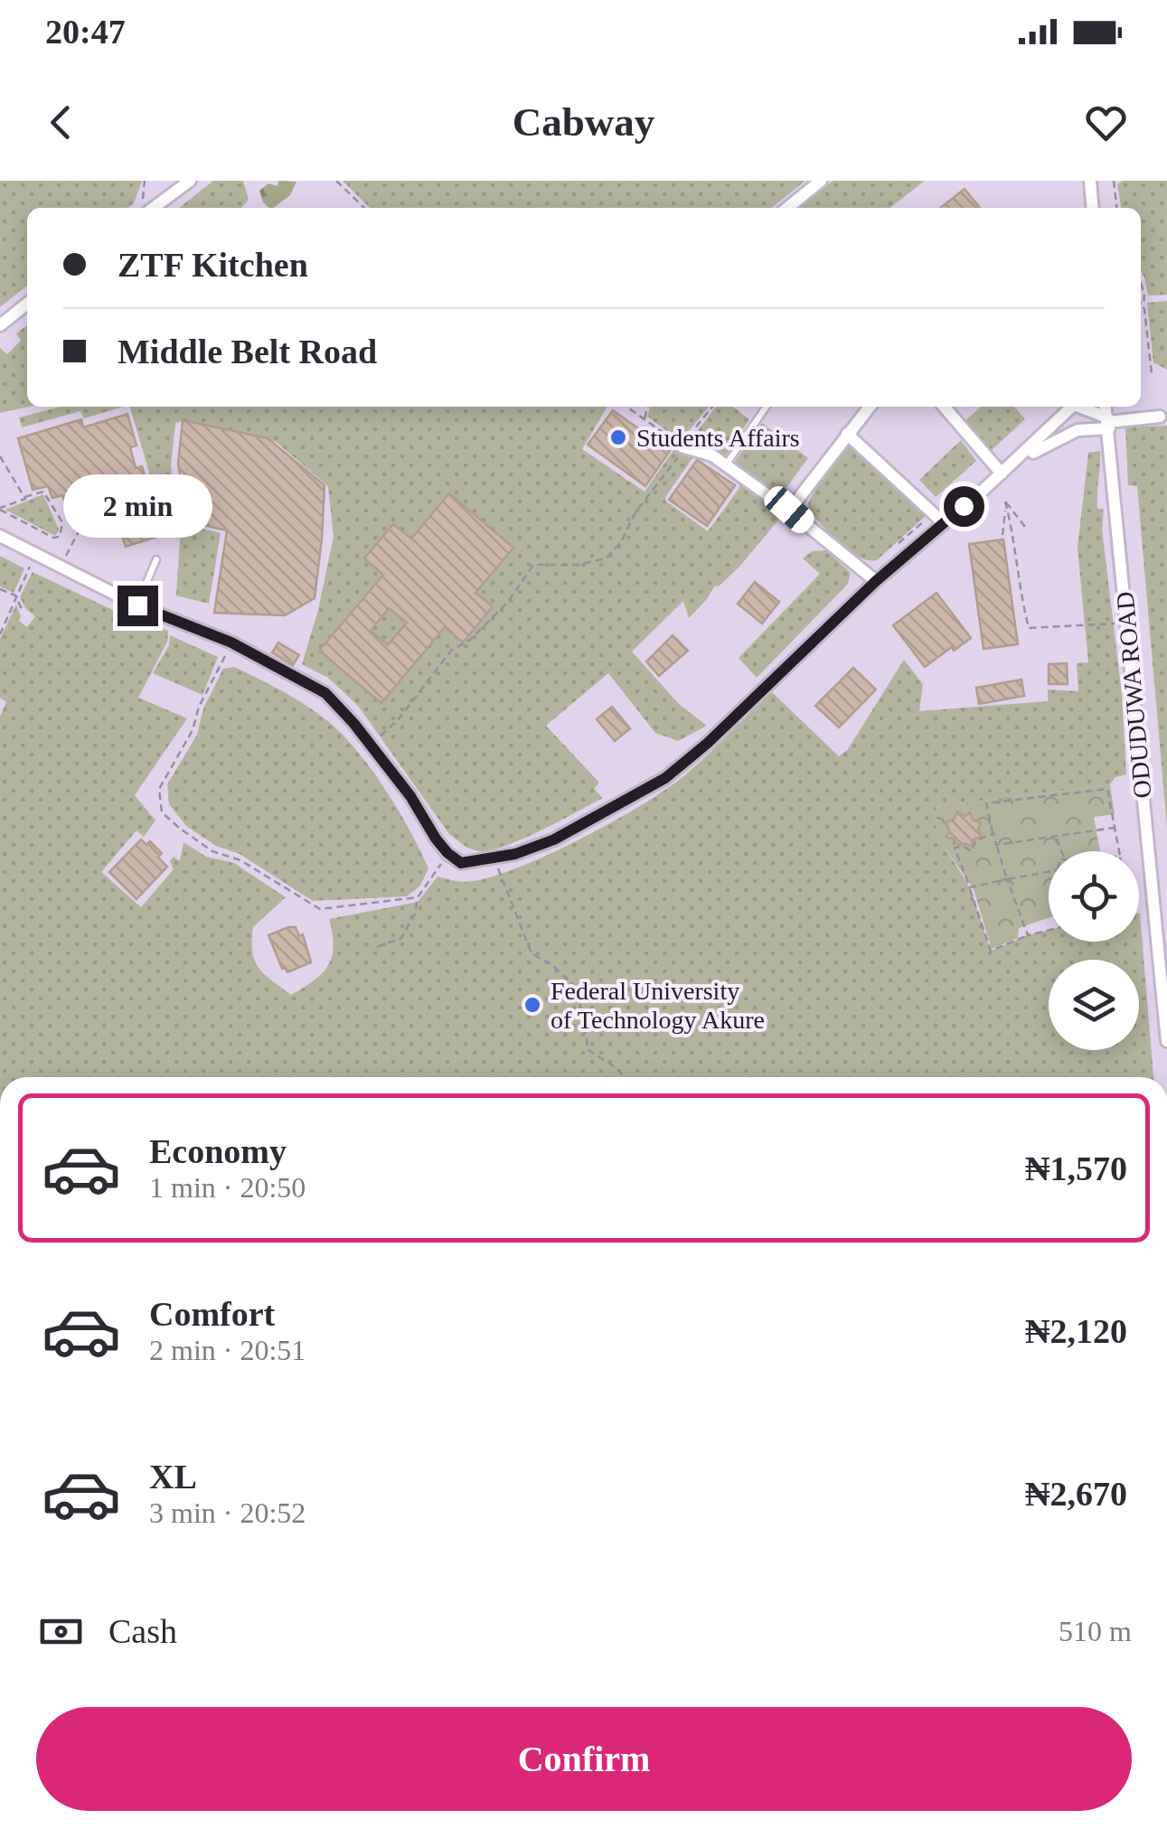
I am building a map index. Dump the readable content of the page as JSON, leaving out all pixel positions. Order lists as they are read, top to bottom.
{
  "streets": {
    "street": ["ODUDUWA ROAD"]
  },
  "places": ["Students Affairs", "Federal University of Technology Akure"],
  "page": {
    "status": "20:47",
    "header": "Cabway",
    "banner": ["ZTF Kitchen", "Middle Belt Road"],
    "bubble": "2 min",
    "list": [
      {
        "name": "Economy",
        "note": "1 min · 20:50",
        "value": "₦1,570"
      },
      {
        "name": "Comfort",
        "note": "2 min · 20:51",
        "value": "₦2,120"
      },
      {
        "name": "XL",
        "note": "3 min · 20:52",
        "value": "₦2,670"
      }
    ],
    "pay": ["Cash", "510 m"],
    "buttons": "Confirm"
  }
}
